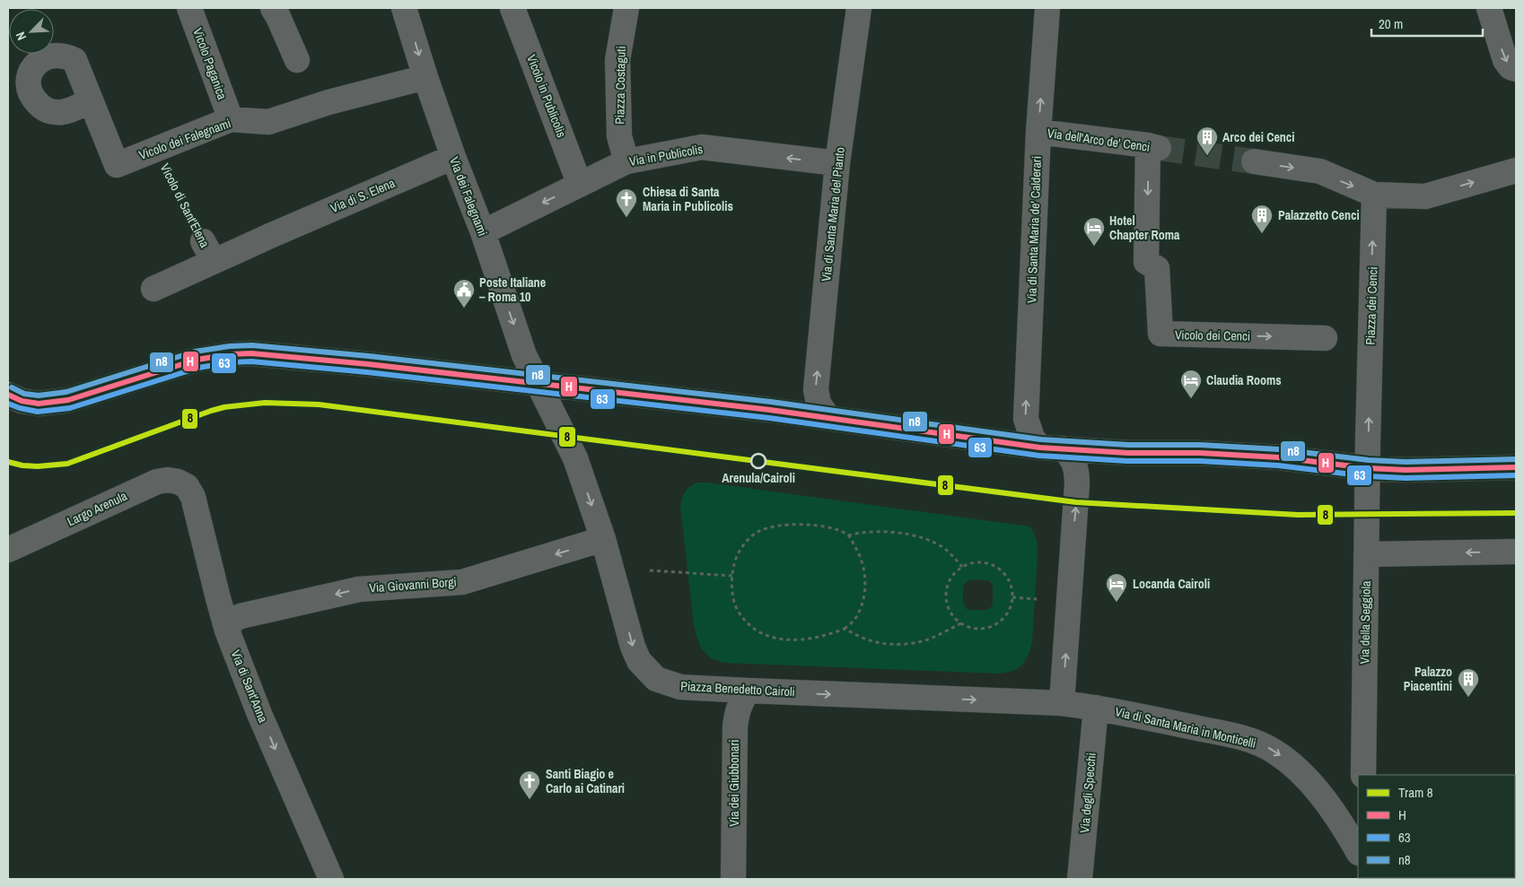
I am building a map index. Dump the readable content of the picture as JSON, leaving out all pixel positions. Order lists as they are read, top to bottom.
{
  "streets": {
    "street": [
      "Vicolo Paganica",
      "Piazza Costaguti",
      "Vicolo in Publicolis",
      "Vicolo dei Falegnami",
      "Via dell'Arco de' Cenci",
      "Via in Publicolis",
      "Via di S. Elena",
      "Via dei Falegnami",
      "Via di Santa Maria del Pianto",
      "Via di Santa Maria de' Calderari",
      "Piazza dei Cenci",
      "Vicolo dei Cenci",
      "Largo Arenula",
      "Via Giovanni Borgi",
      "Via della Seggiola",
      "Via di Sant'Anna",
      "Piazza Benedetto Cairoli",
      "Via di Santa Maria in Monticelli",
      "Via dei Giubbonari",
      "Via degli Specchi"
    ],
    "path": ["Vicolo di Sant'Elena"]
  },
  "crossings": [
    ["Vicolo Paganica", "Vicolo dei Falegnami"],
    ["Piazza Costaguti", "Via in Publicolis"],
    ["Vicolo in Publicolis", "Via in Publicolis"],
    ["Vicolo dei Falegnami", "Via dei Falegnami"],
    ["Vicolo dei Falegnami", "Vicolo di Sant'Elena"],
    ["Via dell'Arco de' Cenci", "Via di Santa Maria de' Calderari"],
    ["Via dell'Arco de' Cenci", "Vicolo dei Cenci"],
    ["Via in Publicolis", "Via dei Falegnami"],
    ["Via in Publicolis", "Via di Santa Maria del Pianto"],
    ["Via di S. Elena", "Via dei Falegnami"],
    ["Via di S. Elena", "Vicolo di Sant'Elena"],
    ["Via dei Falegnami", "Piazza Benedetto Cairoli"],
    ["Piazza dei Cenci", "Via della Seggiola"],
    ["Largo Arenula", "Via di Sant'Anna"],
    ["Via Giovanni Borgi", "Via di Sant'Anna"],
    ["Via Giovanni Borgi", "Piazza Benedetto Cairoli"],
    ["Piazza Benedetto Cairoli", "Via di Santa Maria in Monticelli"],
    ["Piazza Benedetto Cairoli", "Via dei Giubbonari"],
    ["Piazza Benedetto Cairoli", "Via degli Specchi"],
    ["Via di Santa Maria in Monticelli", "Via degli Specchi"]
  ],
  "one_way": [
    "Via in Publicolis",
    "Via dei Falegnami",
    "Via di Santa Maria del Pianto",
    "Via di Santa Maria de' Calderari",
    "Piazza dei Cenci",
    "Via di Sant'Anna",
    "Via di Santa Maria in Monticelli"
  ],
  "places": {
    "building": ["Arco dei Cenci", "Palazzetto Cenci", "Palazzo Piacentini"],
    "church": ["Chiesa di Santa Maria in Publicolis", "Santi Biagio e Carlo ai Catinari"],
    "hotel": ["Hotel Chapter Roma", "Claudia Rooms", "Locanda Cairoli"],
    "public building": ["Poste Italiane – Roma 10"],
    "other": ["Arenula/Cairoli"]
  },
  "lines": [
    "transit line n8",
    "transit line H",
    "transit line 63",
    "tram line 8"
  ],
  "legend": [
    "Tram 8",
    "H",
    "63",
    "n8"
  ],
  "scale_bar": "20 m",
  "north": "bottom left"
}
